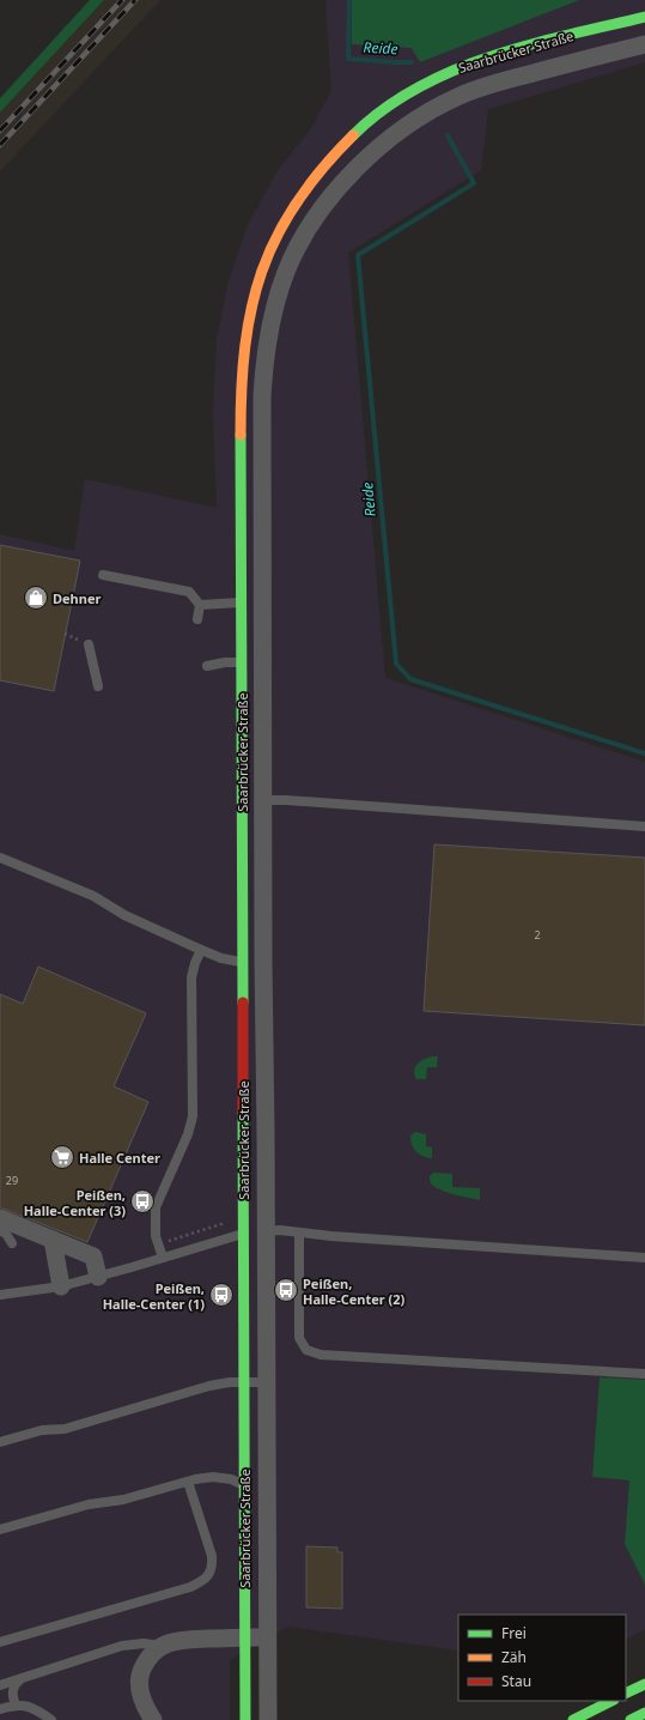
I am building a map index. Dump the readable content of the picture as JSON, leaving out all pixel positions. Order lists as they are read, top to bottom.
{
  "streets": {
    "street": ["Saarbrücker Straße"]
  },
  "water": ["Reide"],
  "places": {
    "shop": ["Dehner"],
    "supermarket": ["Halle Center"],
    "bus stop": ["Peißen, Halle-Center (3)", "Peißen, Halle-Center (2)", "Peißen, Halle-Center (1)"]
  },
  "house_numbers": ["2", "29"],
  "legend": ["Frei", "Zäh", "Stau"]
}
